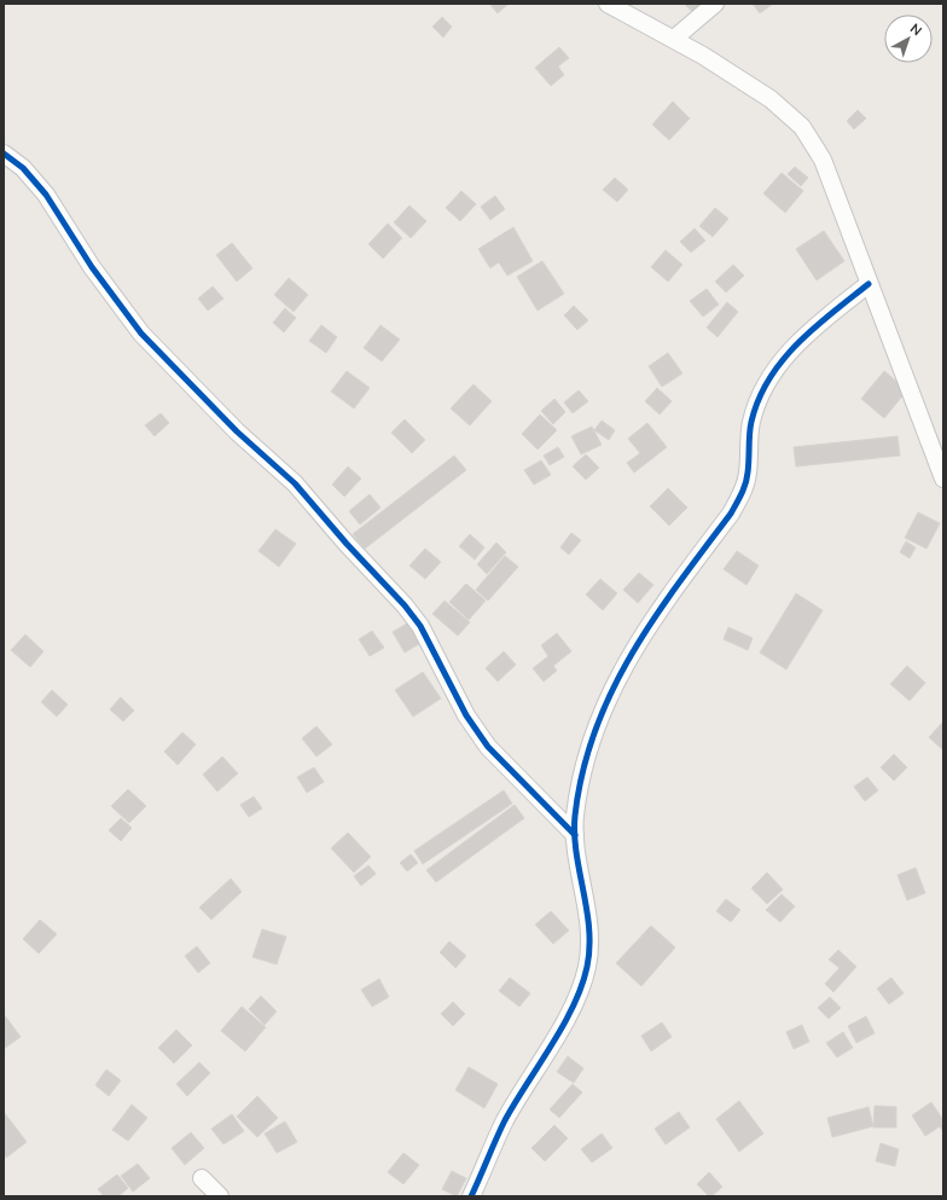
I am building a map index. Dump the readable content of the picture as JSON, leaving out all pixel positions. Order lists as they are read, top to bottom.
{
  "north": "top right"
}
